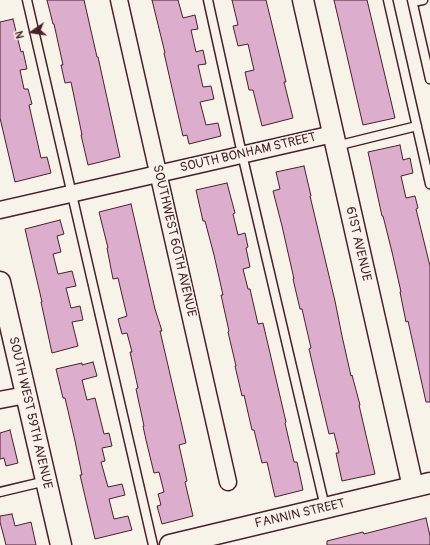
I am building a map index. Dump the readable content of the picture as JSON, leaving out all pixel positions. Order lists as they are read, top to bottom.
{
  "streets": {
    "street": [
      "SOUTH BONHAM STREET",
      "SOUTHWEST 60TH AVENUE",
      "61ST AVENUE",
      "SOUTH WEST 59TH AVENUE",
      "FANNIN STREET"
    ]
  },
  "crossings": [
    ["SOUTH BONHAM STREET", "SOUTHWEST 60TH AVENUE"],
    ["SOUTH BONHAM STREET", "61ST AVENUE"],
    ["61ST AVENUE", "FANNIN STREET"]
  ],
  "north": "left"
}
